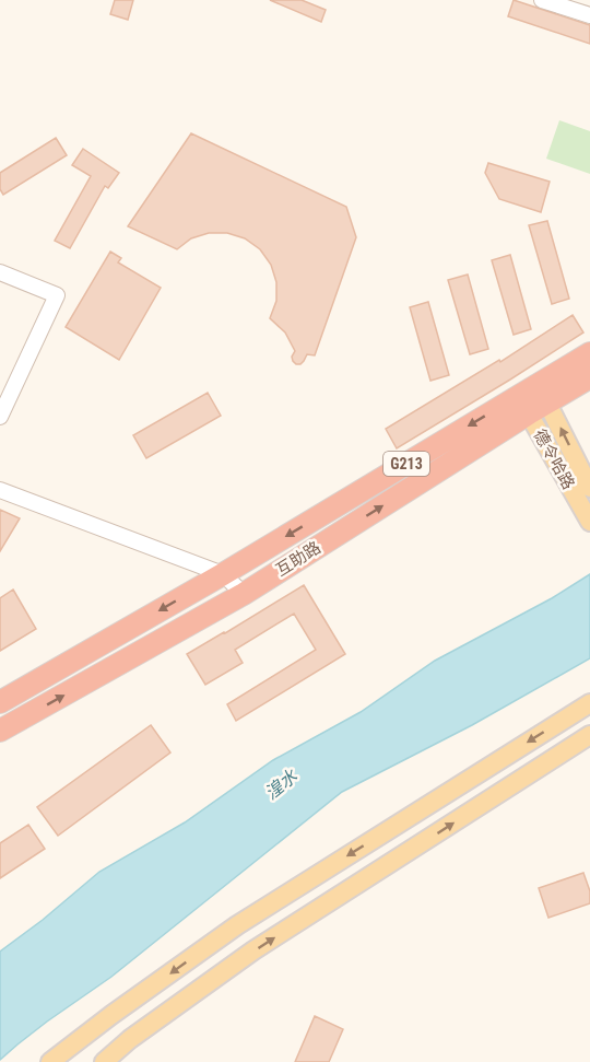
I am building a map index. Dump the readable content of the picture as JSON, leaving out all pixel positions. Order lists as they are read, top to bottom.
{
  "streets": {
    "highway": ["G213", "互助路"],
    "main road": ["德令哈路"]
  },
  "crossings": [
    ["德令哈路", "互助路"]
  ],
  "water": ["湟水"]
}
